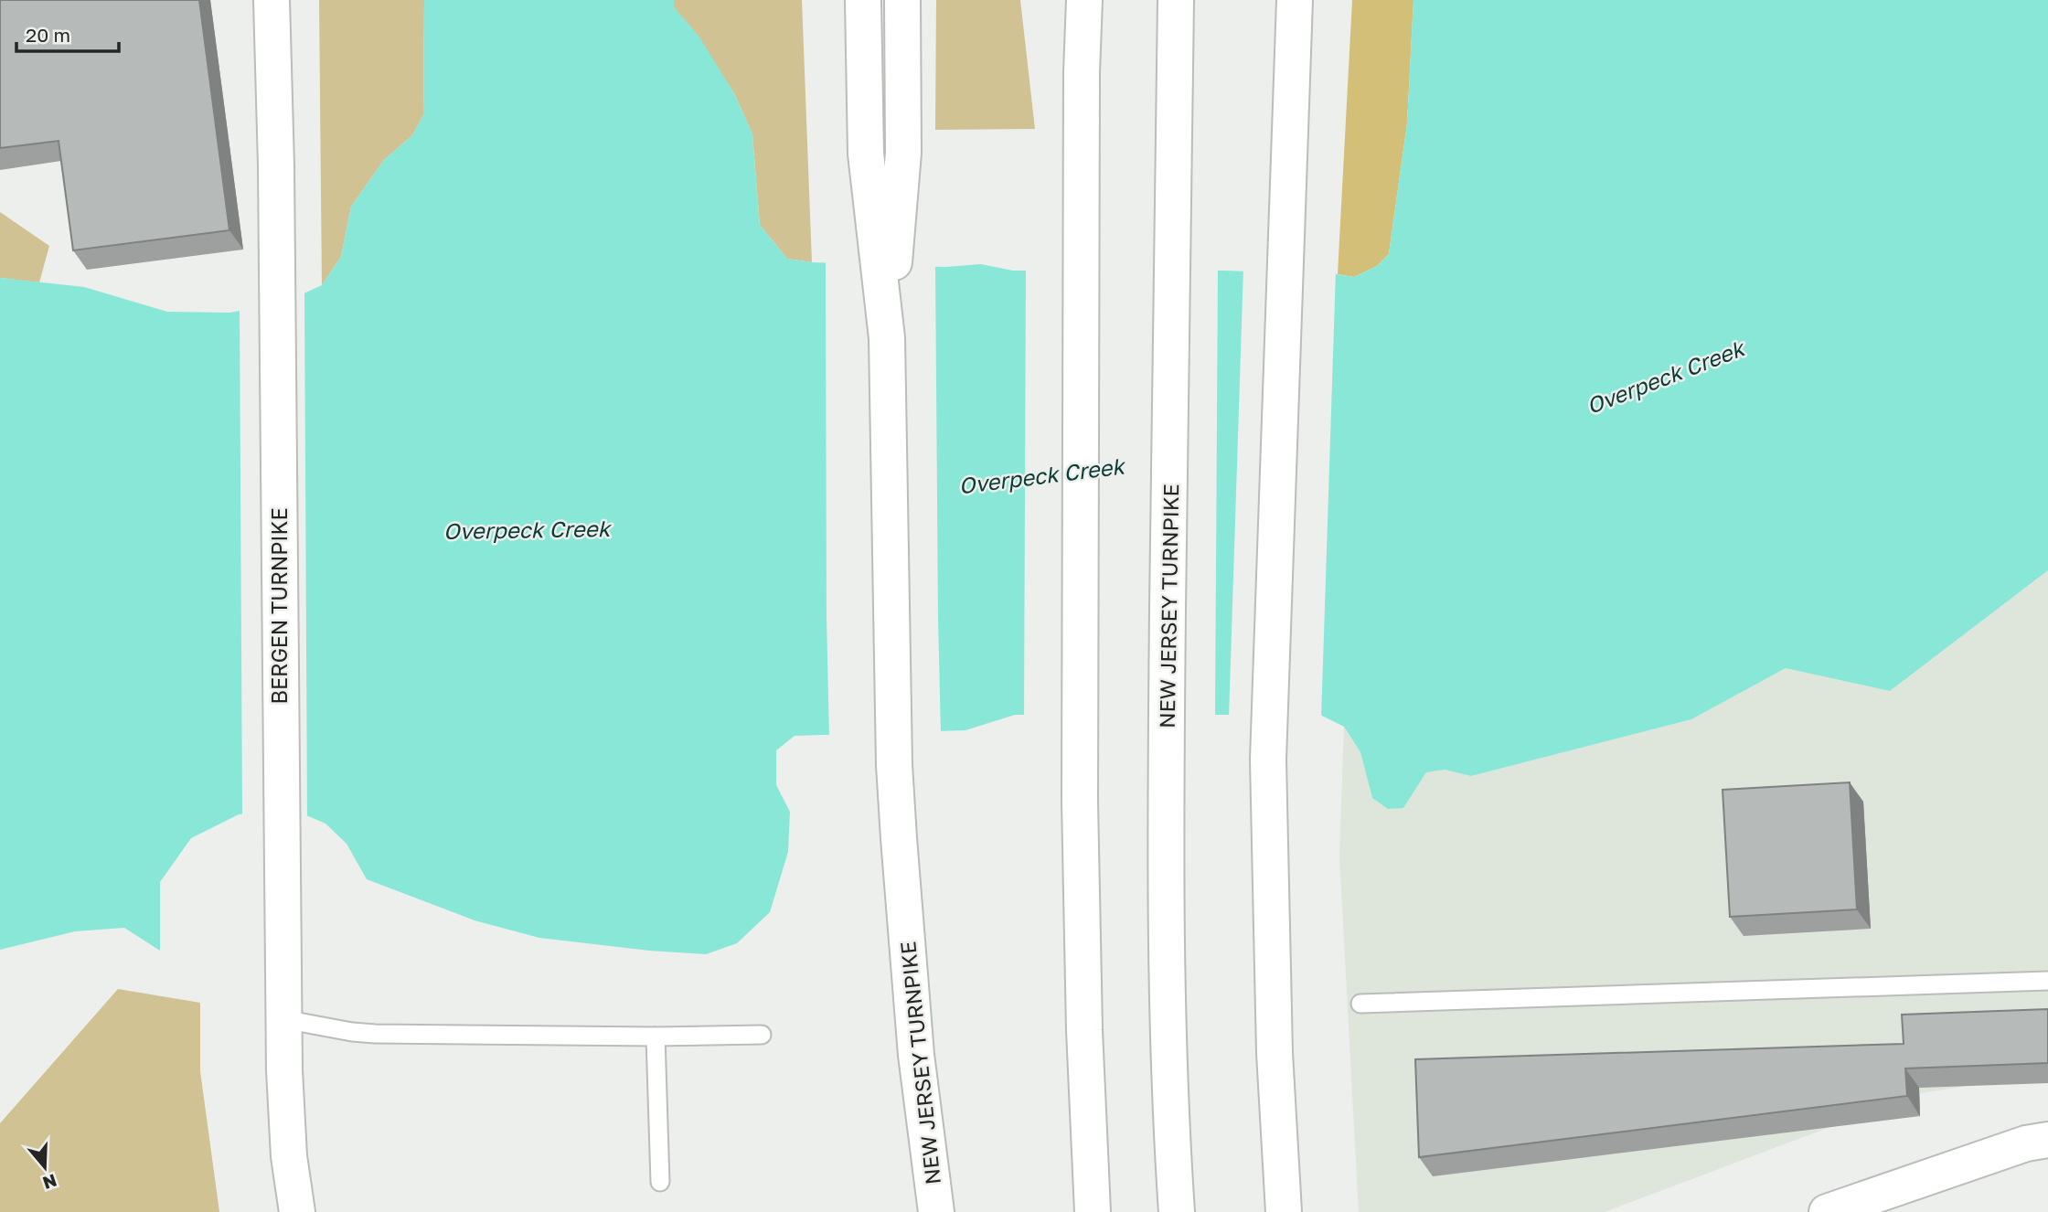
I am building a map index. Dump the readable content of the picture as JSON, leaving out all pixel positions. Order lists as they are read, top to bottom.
{
  "streets": {
    "main road": ["BERGEN TURNPIKE", "NEW JERSEY TURNPIKE"]
  },
  "water": ["Overpeck Creek"],
  "scale_bar": "20 m",
  "north": "bottom"
}
